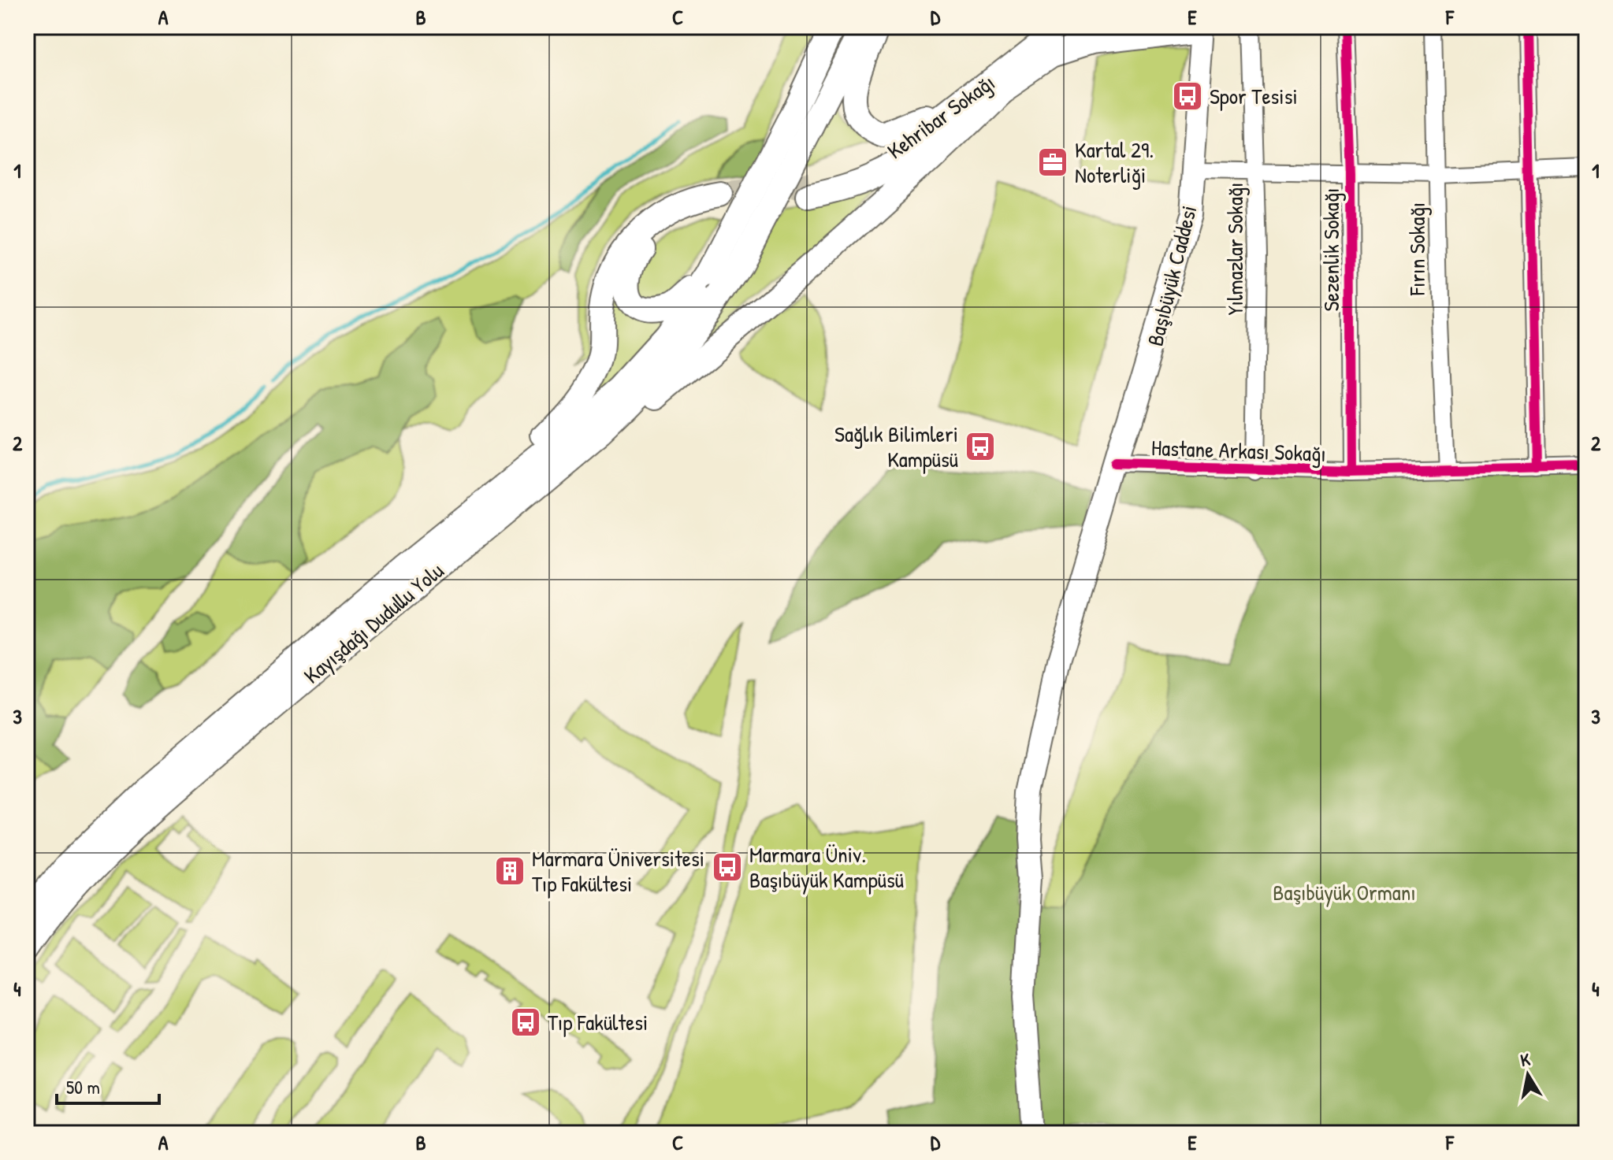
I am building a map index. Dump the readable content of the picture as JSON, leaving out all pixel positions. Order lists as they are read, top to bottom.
{
  "streets": {
    "main road": ["Kehribar Sokağı", "Başıbüyük Caddesi", "Kayışdağı Dudullu Yolu"],
    "street": [
      "Yılmazlar Sokağı",
      "Fırın Sokağı",
      "Sezenlik Sokağı",
      "Hastane Arkası Sokağı"
    ]
  },
  "crossings": [
    ["Yılmazlar Sokağı", "Hastane Arkası Sokağı"],
    ["Fırın Sokağı", "Hastane Arkası Sokağı"],
    ["Sezenlik Sokağı", "Hastane Arkası Sokağı"],
    ["Başıbüyük Caddesi", "Hastane Arkası Sokağı"]
  ],
  "parks": ["Başıbüyük Ormanı"],
  "places": {
    "bus stop": [
      "Spor Tesisi",
      "Sağlık Bilimleri Kampüsü",
      "Marmara Üniv. Başıbüyük Kampüsü",
      "Tıp Fakültesi"
    ],
    "office": ["Kartal 29. Noterliği"],
    "building": ["Marmara Üniversitesi Tıp Fakültesi"]
  },
  "scale_bar": "50 m",
  "north": "top",
  "grid": {
    "columns": [
      "A",
      "B",
      "C",
      "D",
      "E",
      "F"
    ],
    "rows": [
      "1",
      "2",
      "3",
      "4"
    ]
  }
}
